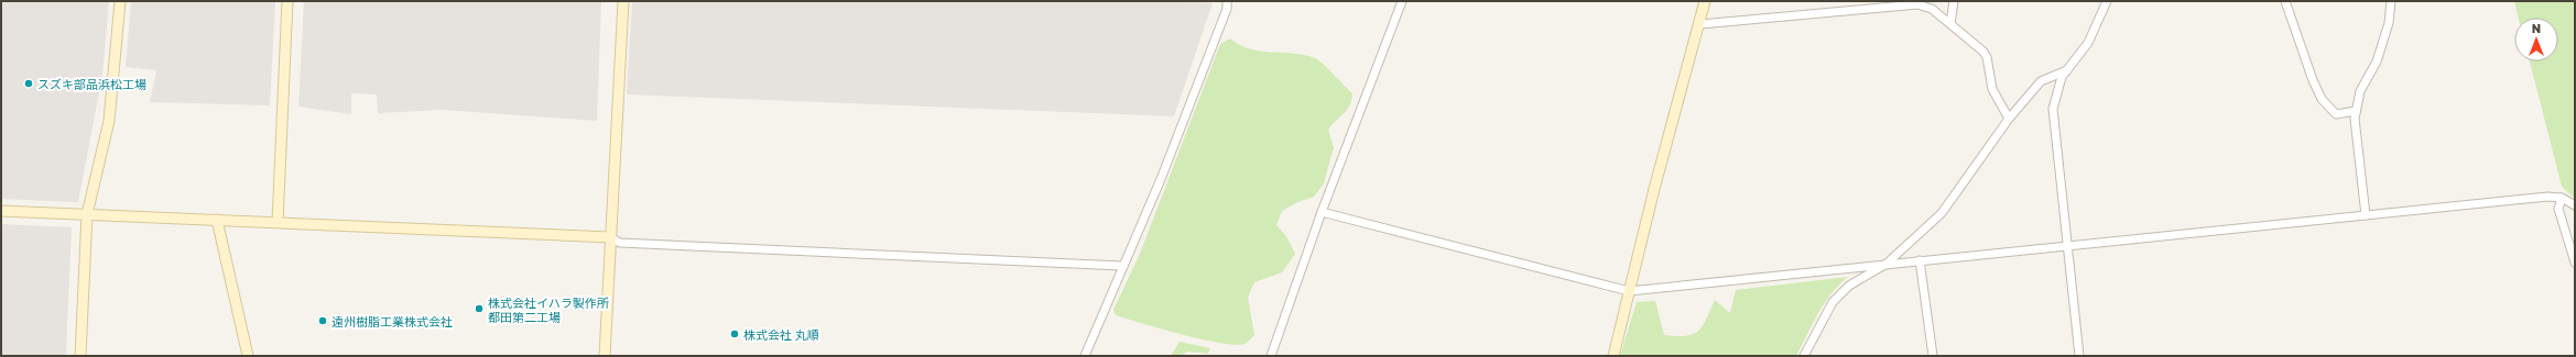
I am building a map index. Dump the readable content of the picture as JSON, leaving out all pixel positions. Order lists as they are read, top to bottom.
{
  "places": [
    "スズキ部品浜松工場",
    "株式会社イハラ製作所 都田第二工場",
    "遠州樹脂工業株式会社",
    "株式会社 丸順"
  ],
  "north": "top"
}
